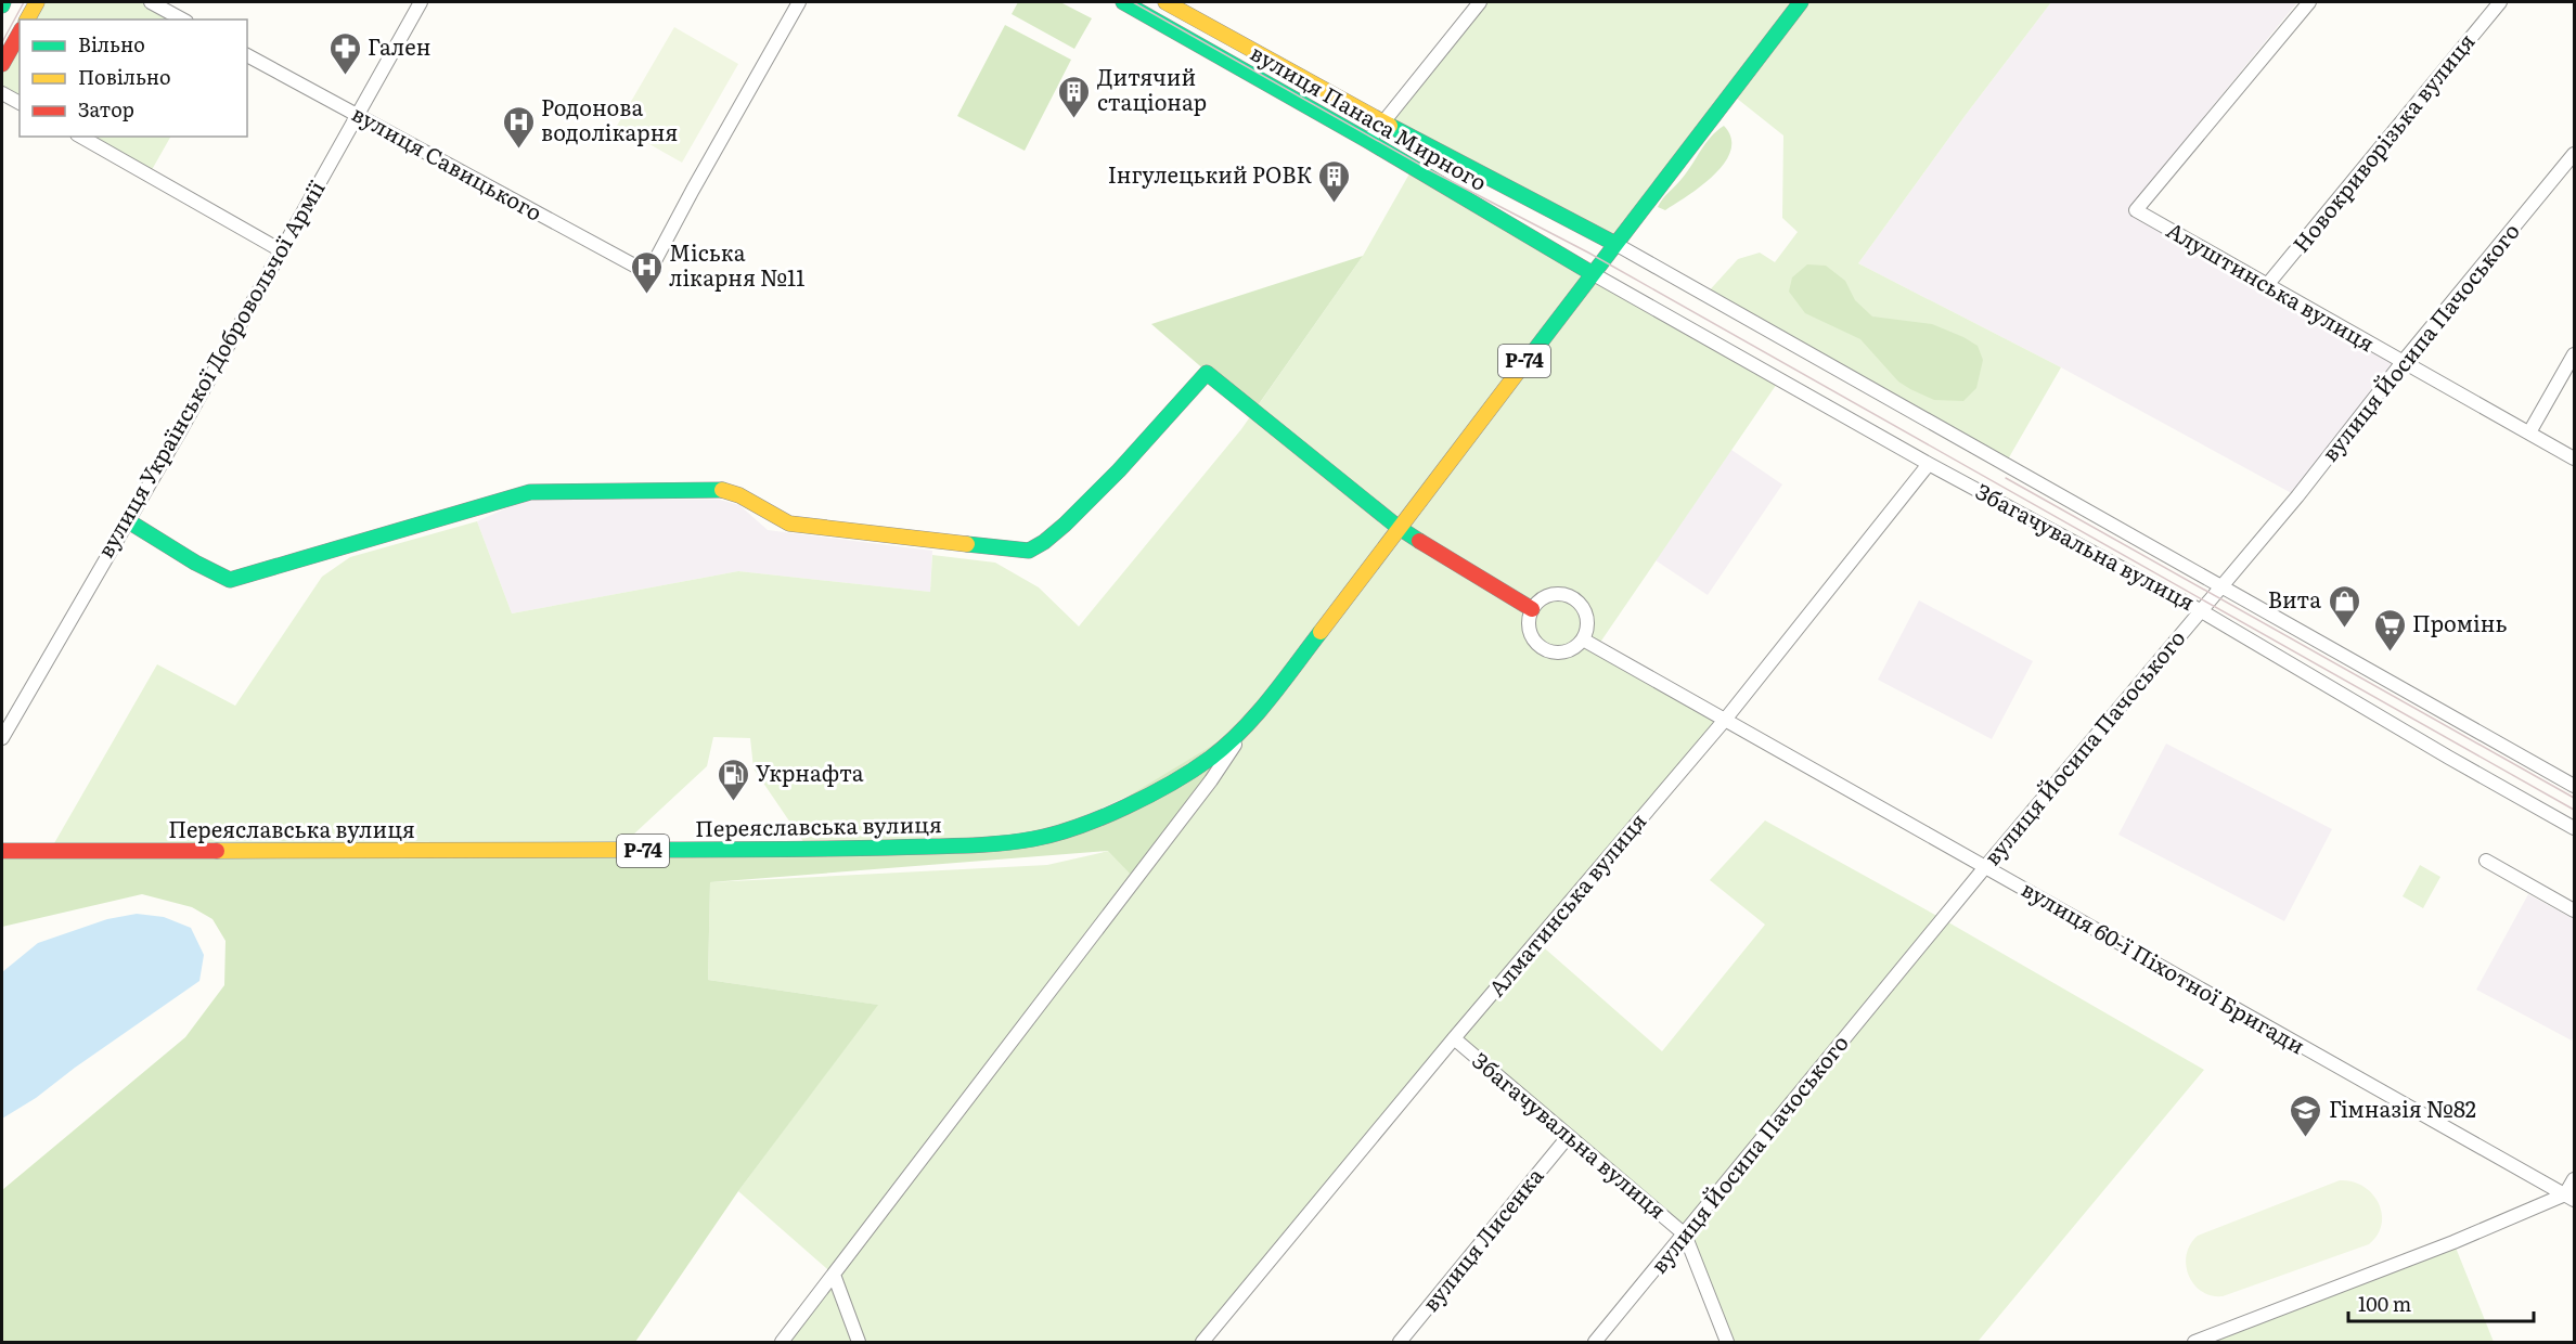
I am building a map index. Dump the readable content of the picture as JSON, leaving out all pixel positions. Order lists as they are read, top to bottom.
{
  "streets": {
    "main road": ["вулиця Панаса Мирного", "Р-74", "Переяславська вулиця"],
    "street": [
      "Новокриворізька вулиця",
      "вулиця Савицького",
      "Алуштинська вулиця",
      "вулиця Йосипа Пачоського",
      "вулиця Української Добровольчої Армії",
      "Збагачувальна вулиця",
      "Алматинська вулиця",
      "вулиця 60-ї Піхотної Бригади",
      "вулиця Лисенка"
    ]
  },
  "crossings": [
    ["вулиця Панаса Мирного", "Р-74"],
    ["вулиця Панаса Мирного", "Збагачувальна вулиця"],
    ["Новокриворізька вулиця", "Алуштинська вулиця"],
    ["вулиця Савицького", "вулиця Української Добровольчої Армії"],
    ["Алуштинська вулиця", "вулиця Йосипа Пачоського"],
    ["вулиця Йосипа Пачоського", "Збагачувальна вулиця"],
    ["вулиця Йосипа Пачоського", "вулиця 60-ї Піхотної Бригади"],
    ["Р-74", "Збагачувальна вулиця"],
    ["Р-74", "Переяславська вулиця"],
    ["Збагачувальна вулиця", "Алматинська вулиця"],
    ["Збагачувальна вулиця", "вулиця Лисенка"],
    ["Алматинська вулиця", "вулиця 60-ї Піхотної Бригади"]
  ],
  "places": {
    "pharmacy": ["Гален"],
    "building": ["Дитячий стаціонар", "Інгулецький РОВК"],
    "hospital": ["Родонова водолікарня", "Міська лікарня №11"],
    "shop": ["Вита"],
    "supermarket": ["Промінь"],
    "fuel station": ["Укрнафта"],
    "school or university": ["Гімназія №82"]
  },
  "legend": ["Вільно", "Повільно", "Затор"],
  "scale_bar": "100 m"
}
